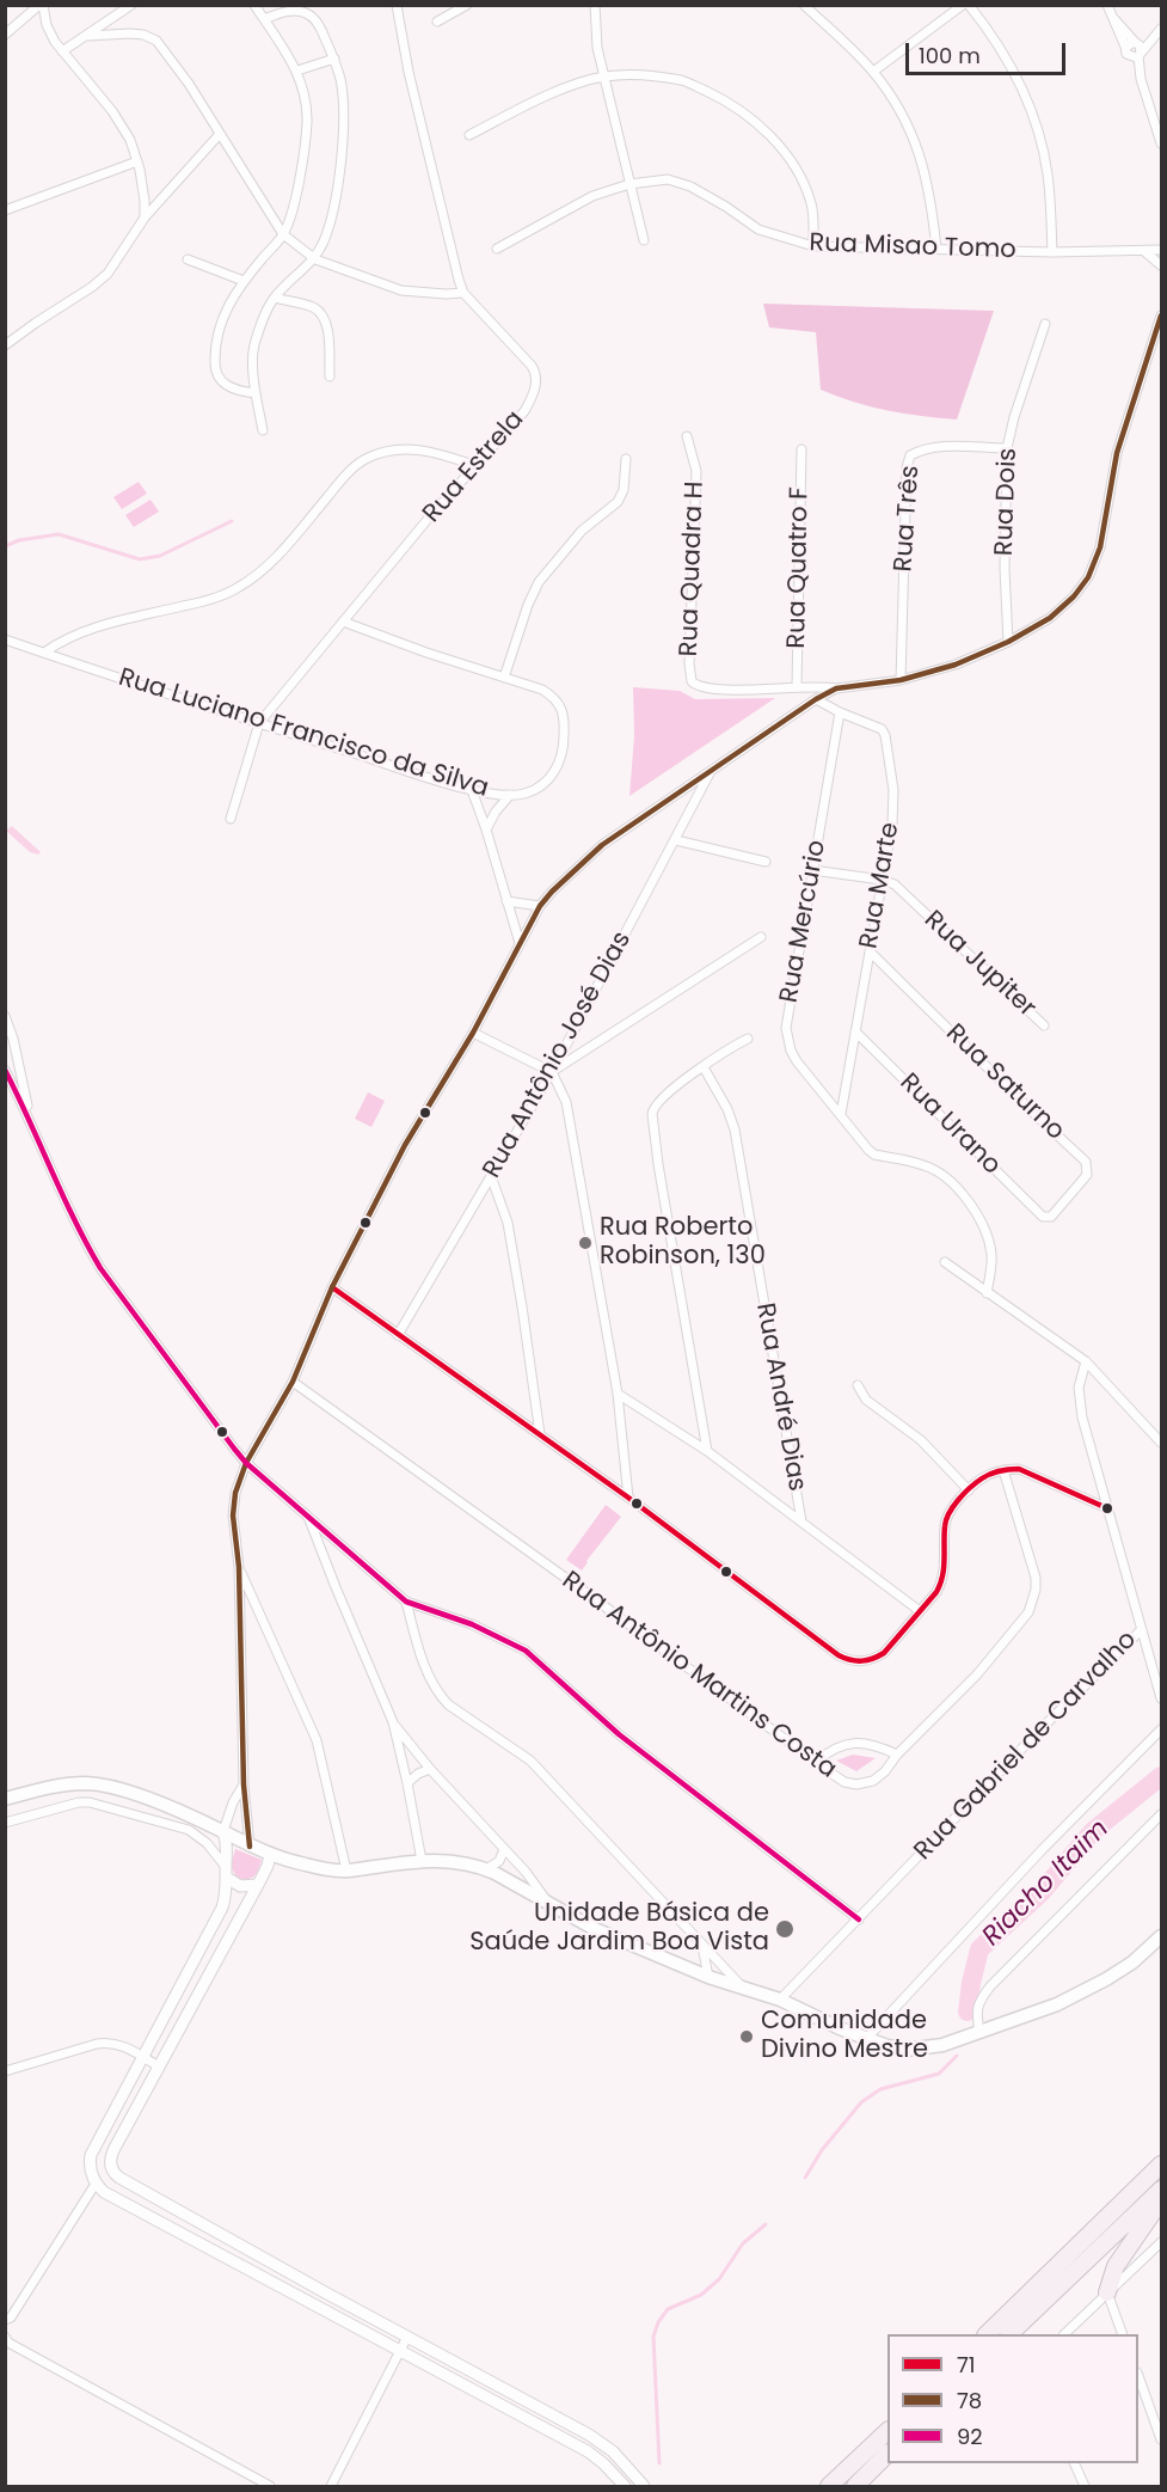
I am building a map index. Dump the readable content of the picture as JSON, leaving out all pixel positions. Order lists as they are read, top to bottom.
{
  "streets": {
    "street": [
      "Rua Misao Tomo",
      "Rua Estrela",
      "Rua Dois",
      "Rua Três",
      "Rua Quatro F",
      "Rua Quadra H",
      "Rua Luciano Francisco da Silva",
      "Rua Marte",
      "Rua Mercúrio",
      "Rua Jupiter",
      "Rua Antônio José Dias",
      "Rua Saturno",
      "Rua Urano",
      "Rua André Dias",
      "Rua Antônio Martins Costa",
      "Rua Gabriel de Carvalho"
    ]
  },
  "crossings": [
    ["Rua Estrela", "Rua Luciano Francisco da Silva"],
    ["Rua Dois", "Rua Três"],
    ["Rua Quatro F", "Rua Quadra H"],
    ["Rua Marte", "Rua Mercúrio"],
    ["Rua Marte", "Rua Jupiter"],
    ["Rua Marte", "Rua Saturno"],
    ["Rua Marte", "Rua Urano"],
    ["Rua Saturno", "Rua Urano"]
  ],
  "water": ["Riacho Itaim"],
  "places": ["Rua Roberto Robinson, 130", "Unidade Básica de Saúde Jardim Boa Vista", "Comunidade Divino Mestre"],
  "lines": ["transit line 78", "transit line 92", "transit line 71"],
  "legend": ["71", "78", "92"],
  "scale_bar": "100 m"
}
